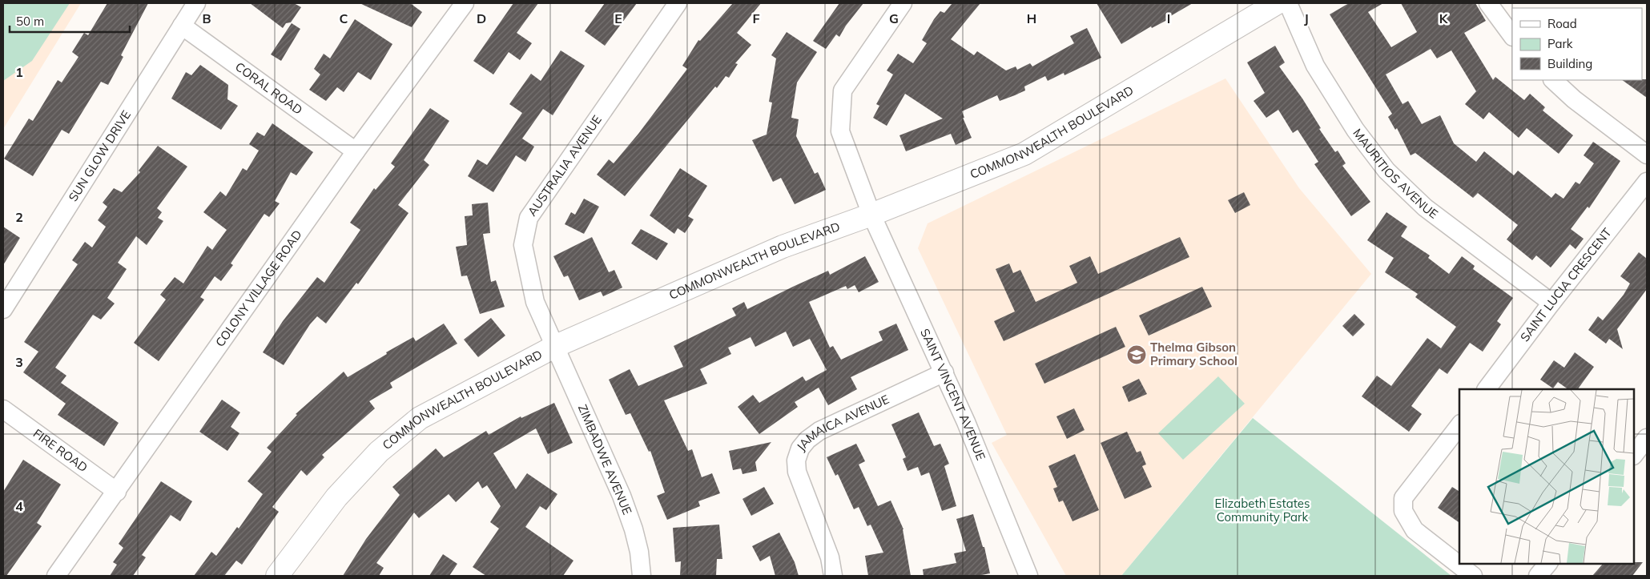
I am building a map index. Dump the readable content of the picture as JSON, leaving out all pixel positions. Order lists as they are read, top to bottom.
{
  "streets": {
    "street": [
      "CORAL ROAD",
      "COMMONWEALTH BOULEVARD",
      "SUN GLOW DRIVE",
      "AUSTRALIA AVENUE",
      "MAURITIOS AVENUE",
      "SAINT LUCIA CRESCENT",
      "COLONY VILLAGE ROAD",
      "SAINT VINCENT AVENUE",
      "JAMAICA AVENUE",
      "FIRE ROAD",
      "ZIMBADWE AVENUE"
    ]
  },
  "crossings": [
    ["CORAL ROAD", "SUN GLOW DRIVE"],
    ["CORAL ROAD", "COLONY VILLAGE ROAD"],
    ["COMMONWEALTH BOULEVARD", "AUSTRALIA AVENUE"],
    ["COMMONWEALTH BOULEVARD", "SAINT VINCENT AVENUE"],
    ["COMMONWEALTH BOULEVARD", "ZIMBADWE AVENUE"],
    ["AUSTRALIA AVENUE", "ZIMBADWE AVENUE"],
    ["MAURITIOS AVENUE", "SAINT LUCIA CRESCENT"],
    ["COLONY VILLAGE ROAD", "FIRE ROAD"],
    ["SAINT VINCENT AVENUE", "JAMAICA AVENUE"]
  ],
  "parks": ["Elizabeth Estates Community Park"],
  "places": {
    "school or university": ["Thelma Gibson Primary School"]
  },
  "legend": ["Road", "Park", "Building"],
  "scale_bar": "50 m",
  "grid": {
    "columns": [
      "B",
      "C",
      "D",
      "E",
      "F",
      "G",
      "H",
      "I",
      "J",
      "K"
    ],
    "rows": [
      "1",
      "2",
      "3",
      "4"
    ]
  }
}
